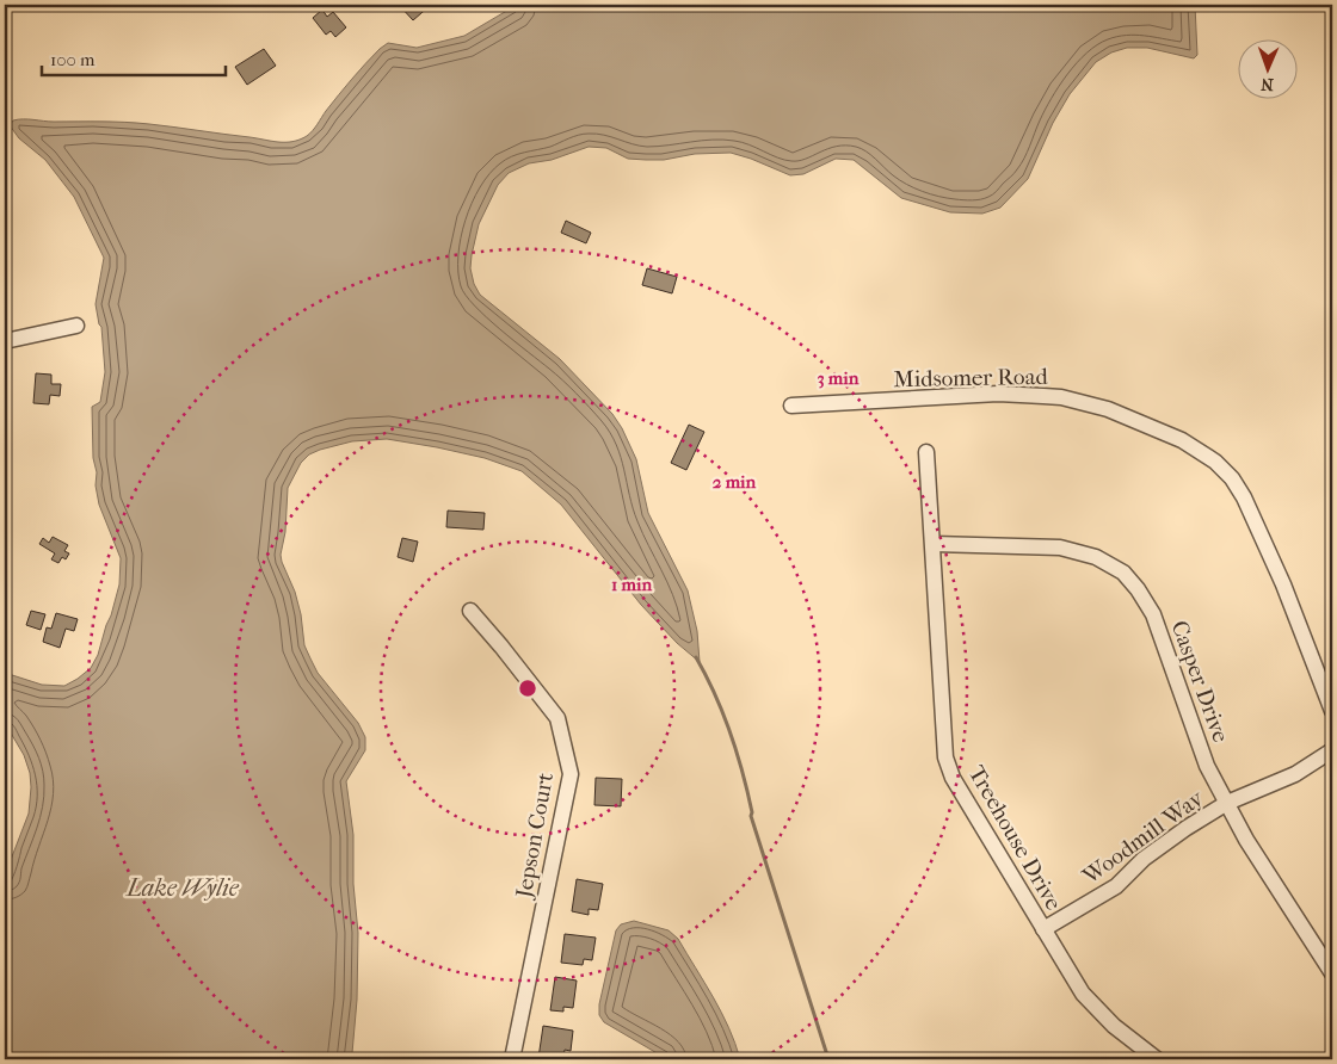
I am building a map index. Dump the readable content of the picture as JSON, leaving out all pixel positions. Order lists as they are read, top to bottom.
{
  "streets": {
    "street": [
      "Midsomer Road",
      "Casper Drive",
      "Jepson Court",
      "Woodmill Way",
      "Treehouse Drive"
    ]
  },
  "crossings": [
    ["Casper Drive", "Woodmill Way"],
    ["Casper Drive", "Treehouse Drive"],
    ["Woodmill Way", "Treehouse Drive"]
  ],
  "water": ["Lake Wylie"],
  "scale_bar": "100 m",
  "north": "bottom",
  "rings": ["3 min", "2 min", "1 min"]
}
